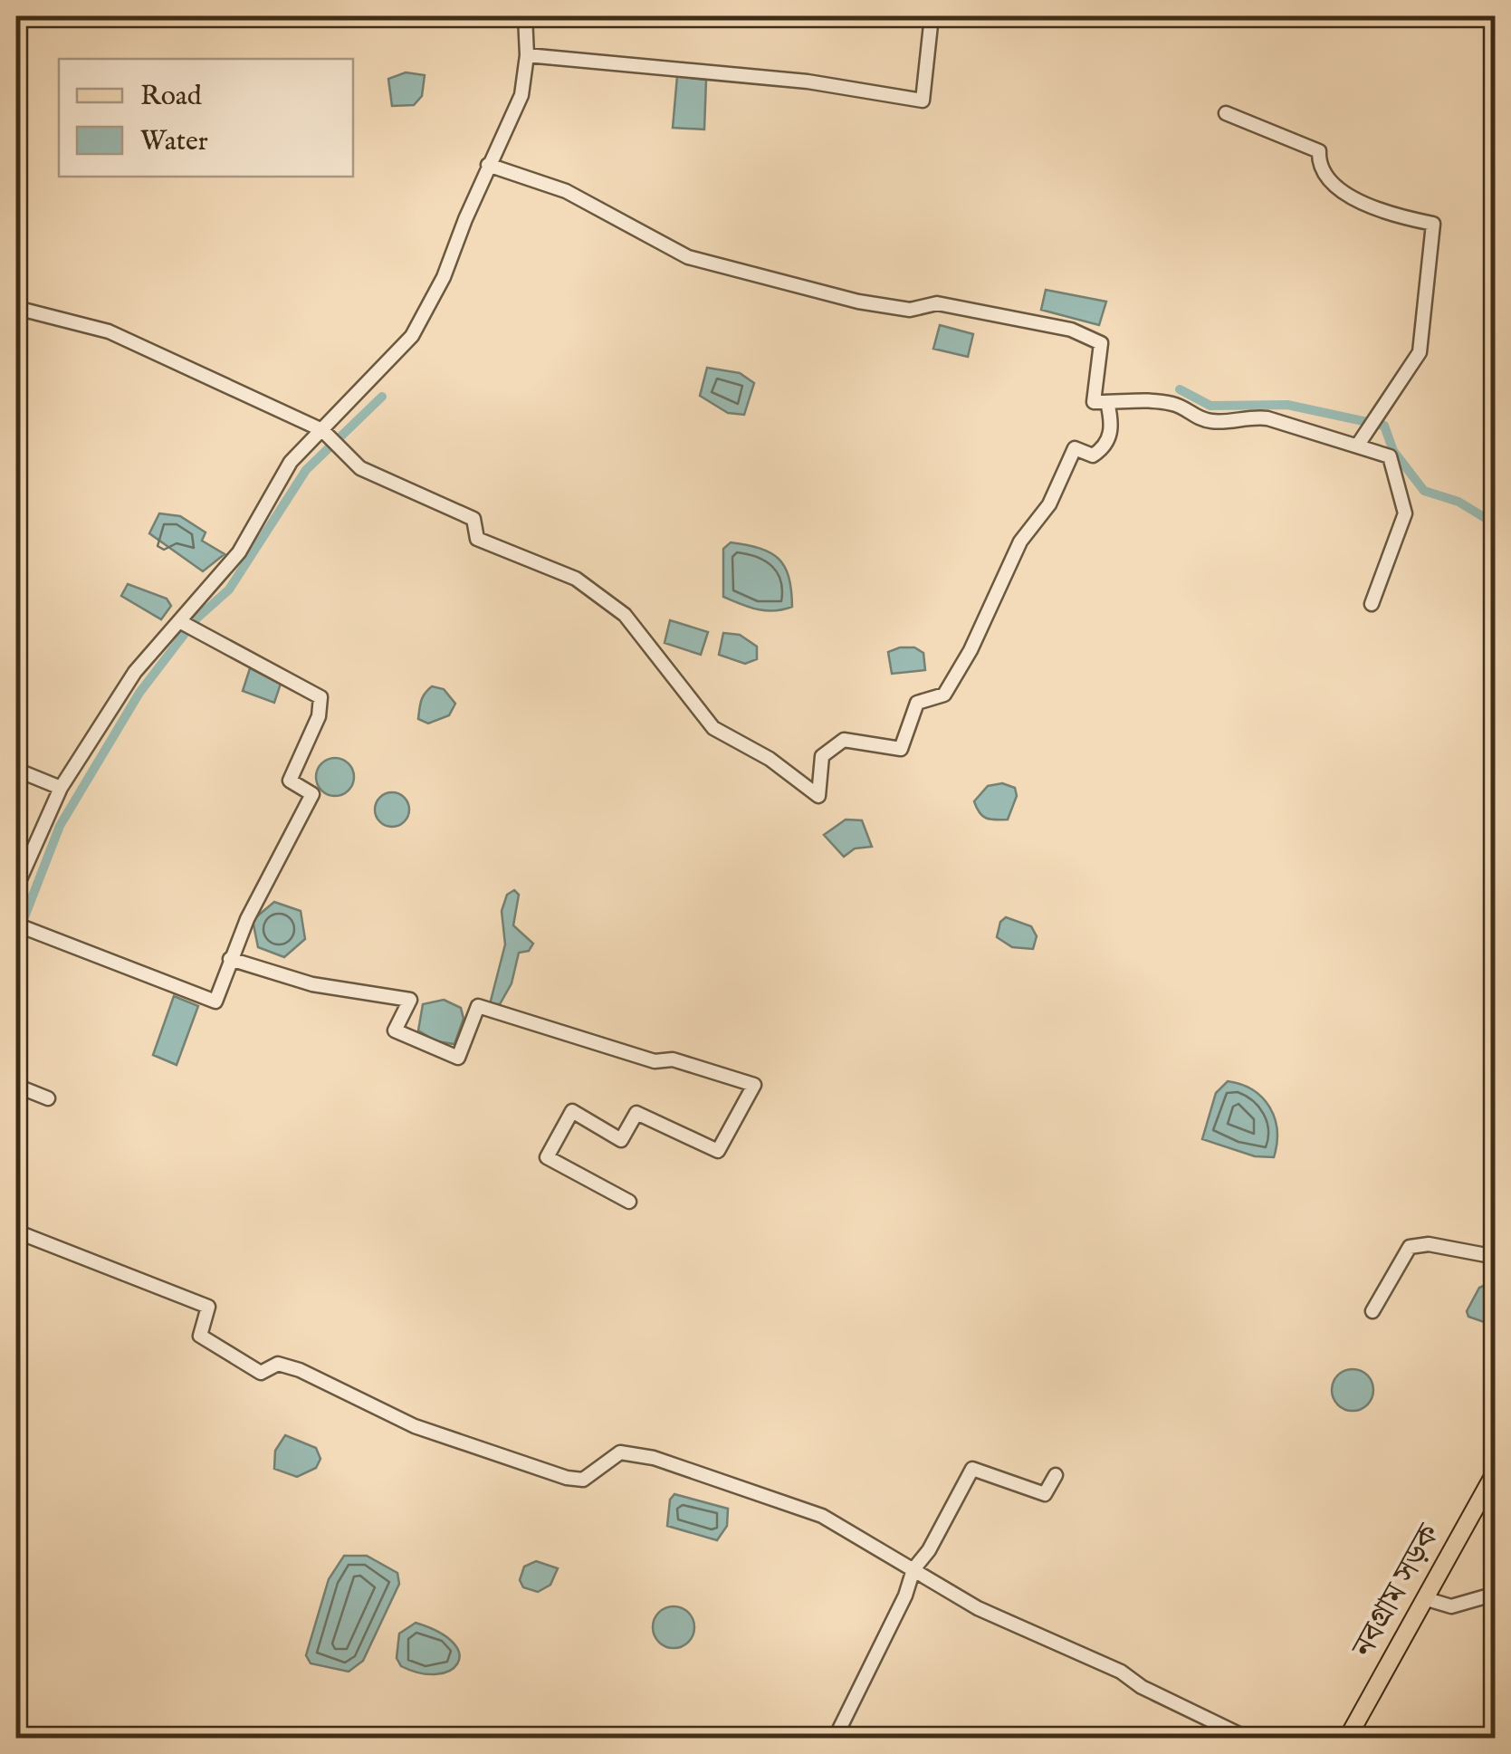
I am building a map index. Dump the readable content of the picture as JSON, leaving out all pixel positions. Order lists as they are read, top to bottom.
{
  "streets": {
    "main road": ["নবগ্রাম সড়ক"]
  },
  "legend": ["Road", "Water"]
}
